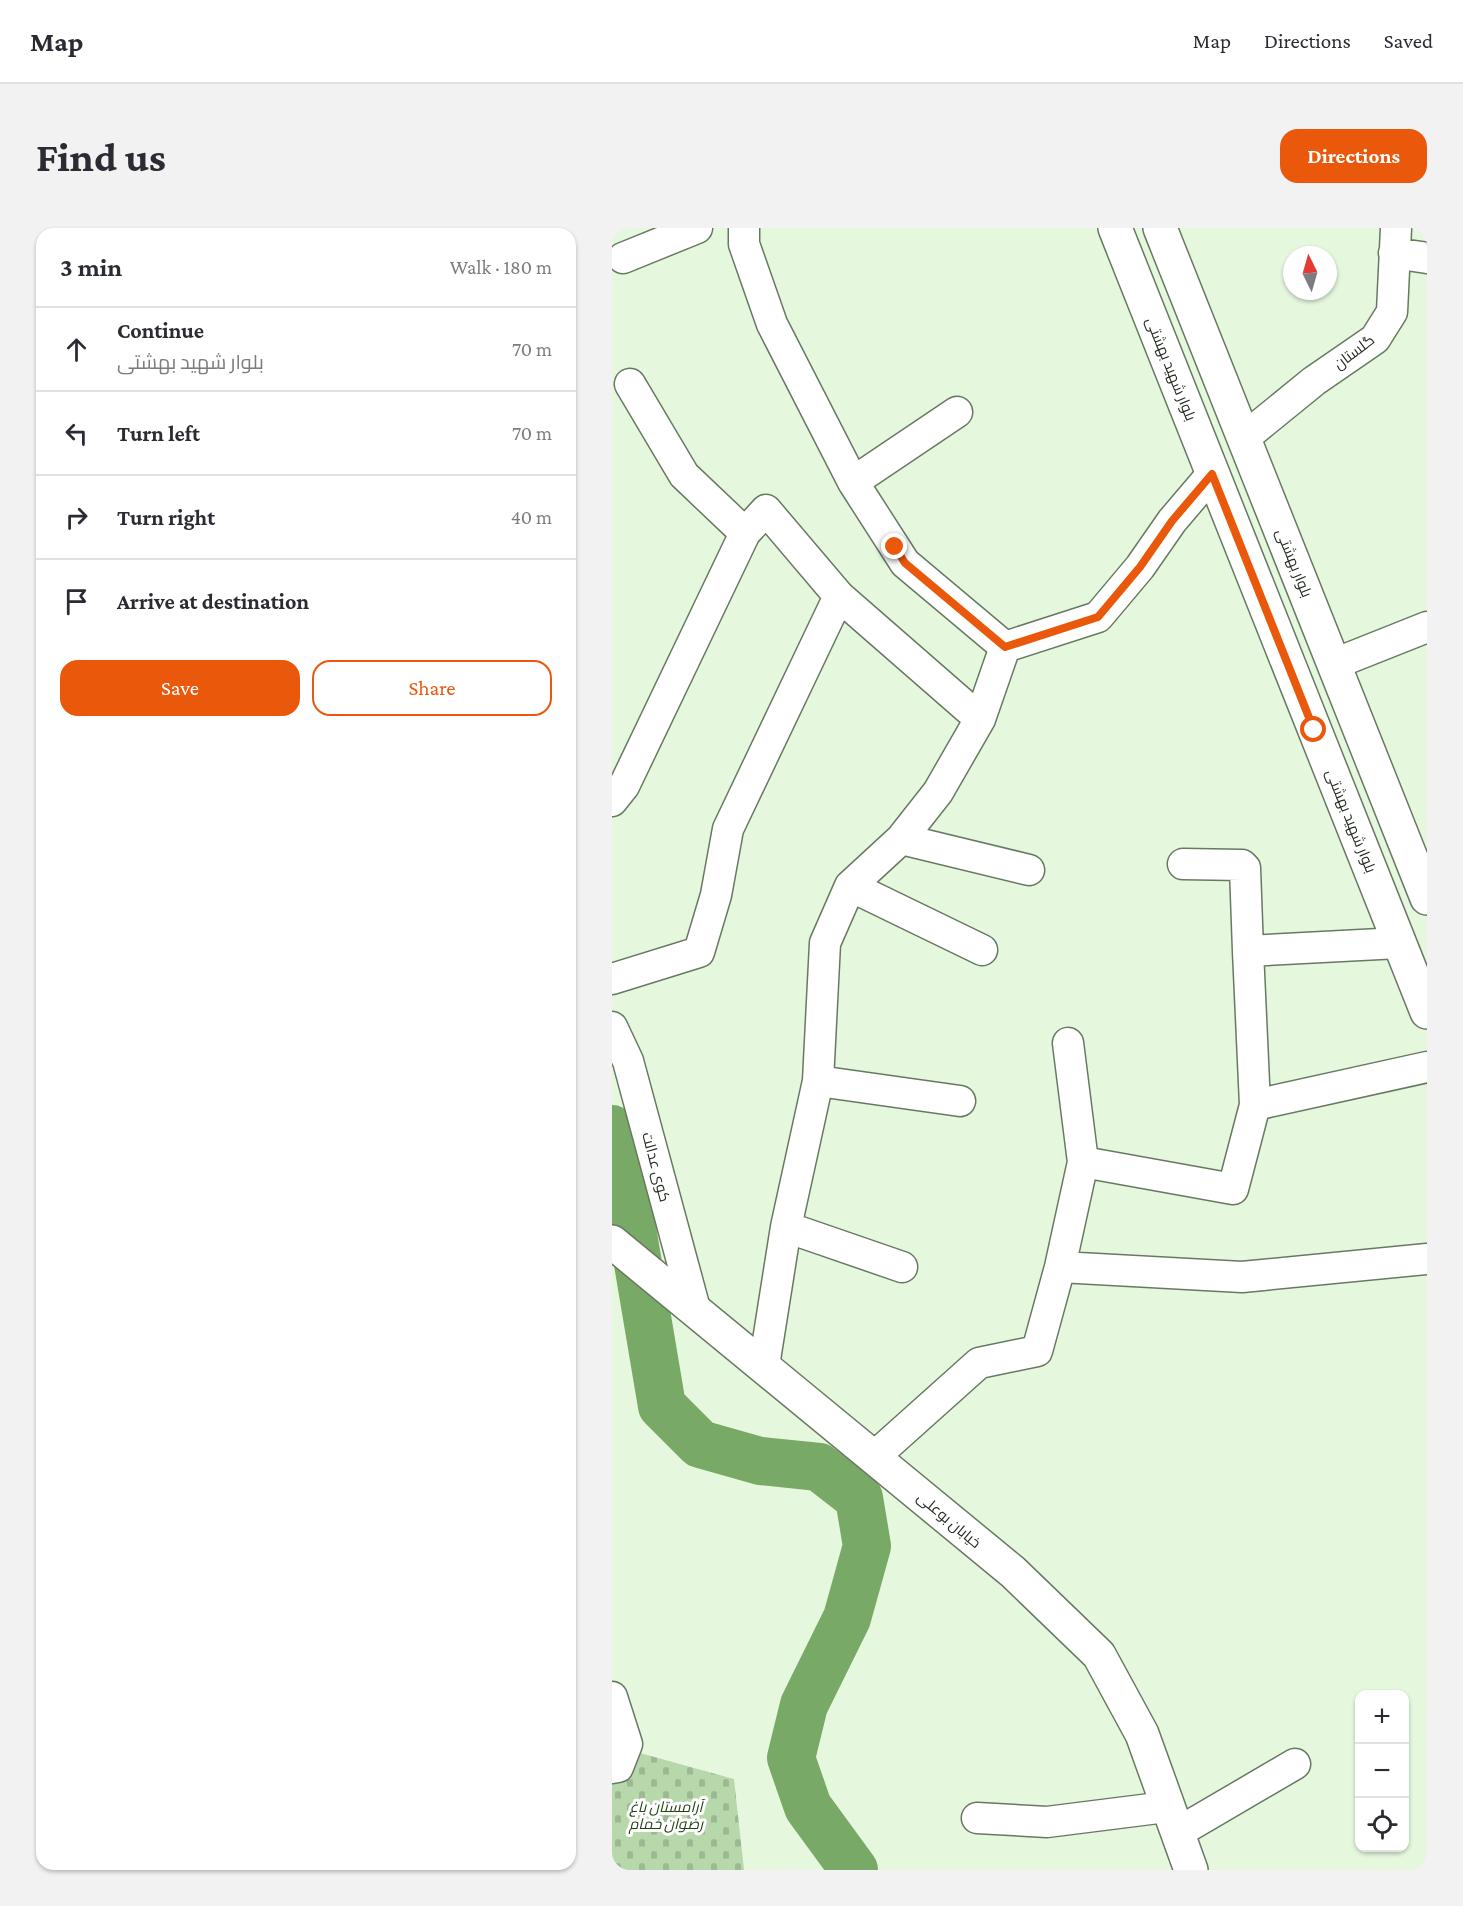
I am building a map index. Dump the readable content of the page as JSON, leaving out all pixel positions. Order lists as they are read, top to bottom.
{
  "streets": {
    "main road": ["بلوار شهید بهشتی", "بلوار بهشتی", "خیابان بوعلی"],
    "street": ["گلستان", "کوی عدالت"]
  },
  "crossings": [
    ["گلستان", "بلوار بهشتی"],
    ["کوی عدالت", "خیابان بوعلی"]
  ],
  "parks": ["آرامستان باغ رضوان خمام"],
  "north": "top",
  "page": {
    "header": "Map",
    "nav": ["Map", "Directions", "Saved"],
    "buttons": [
      "Directions",
      ["Save", "Share"]
    ],
    "title": "Find us",
    "heading": ["3 min", "Walk · 180 m"],
    "list": [
      ["Continue", "بلوار شهید بهشتی", "70 m"],
      ["Turn left", "70 m"],
      ["Turn right", "40 m"],
      "Arrive at destination"
    ],
    "map_buttons": ["+", "−"]
  }
}
